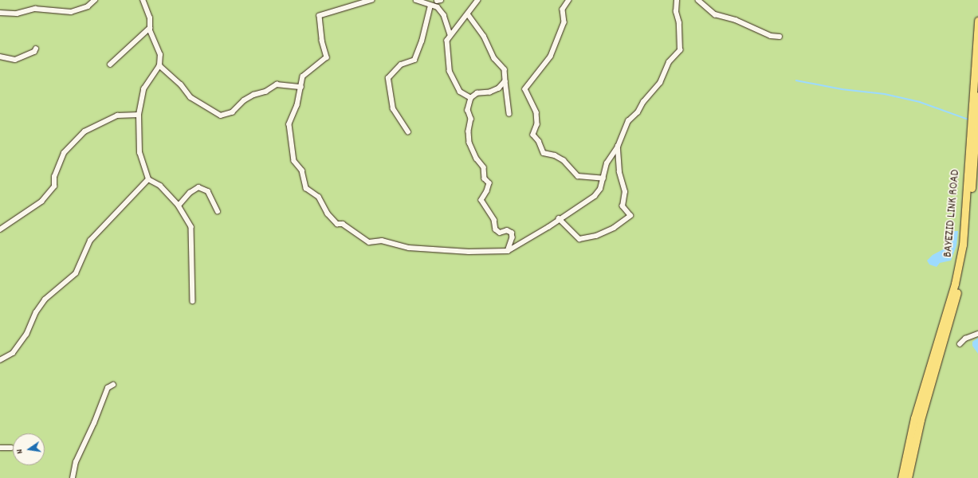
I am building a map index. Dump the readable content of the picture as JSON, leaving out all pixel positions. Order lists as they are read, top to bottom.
{
  "streets": {
    "main road": ["BAYEZID LINK ROAD"]
  },
  "north": "left"
}
